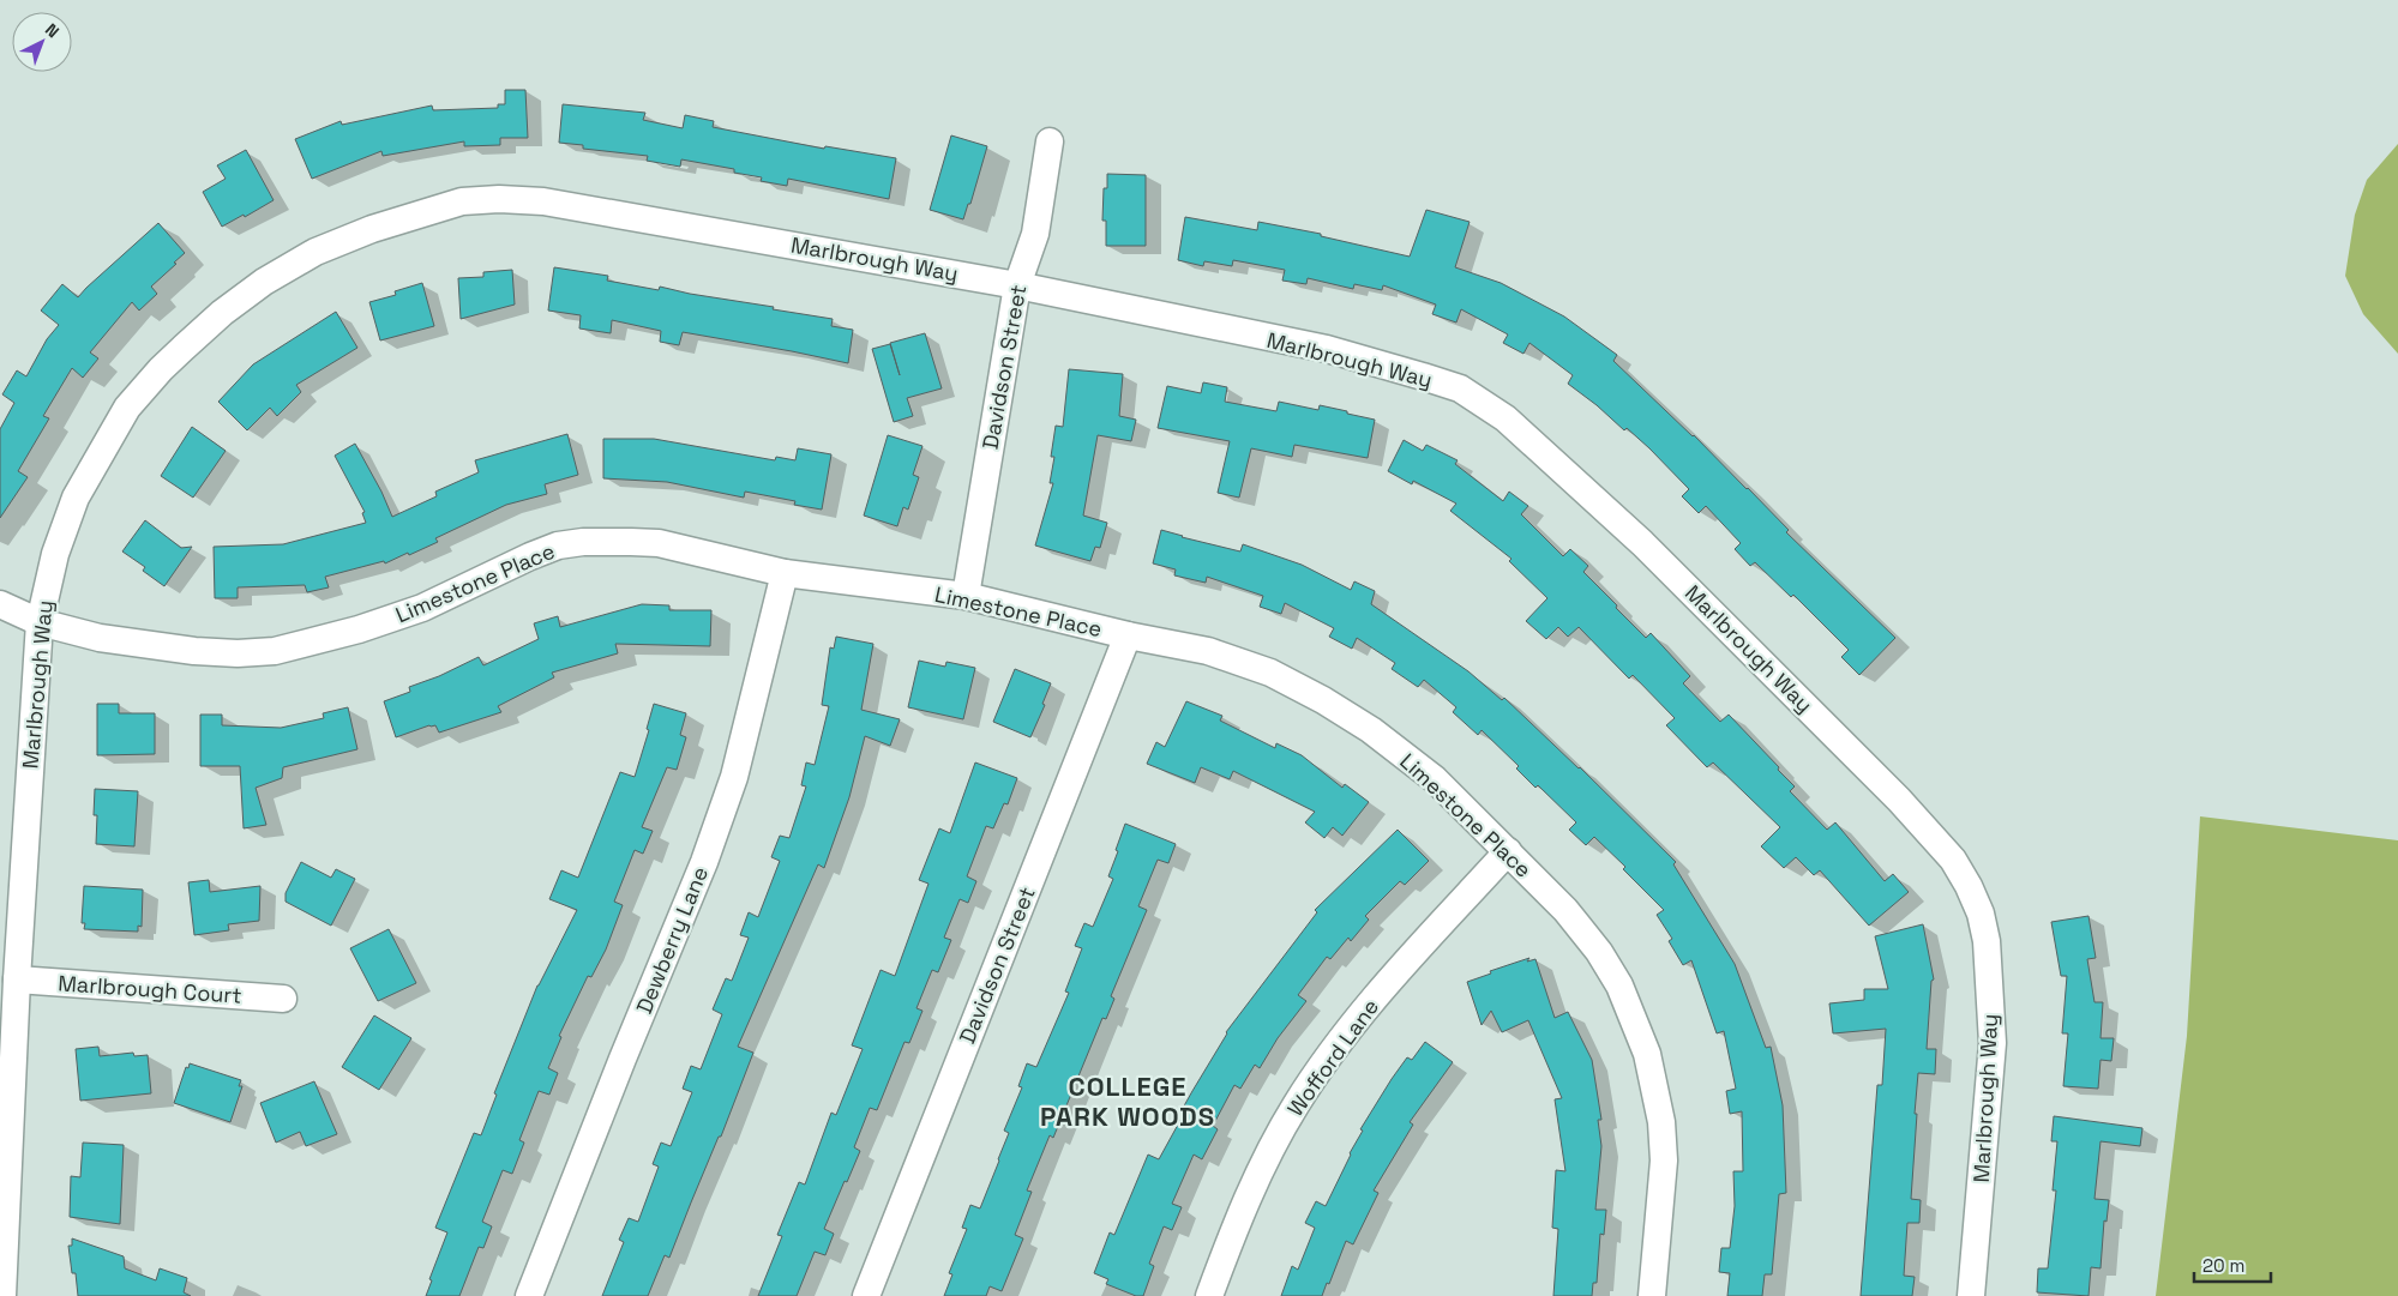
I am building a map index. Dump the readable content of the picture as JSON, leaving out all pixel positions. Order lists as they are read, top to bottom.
{
  "streets": {
    "street": [
      "Marlbrough Way",
      "Davidson Street",
      "Limestone Place",
      "Dewberry Lane",
      "Marlbrough Court",
      "Wofford Lane"
    ]
  },
  "crossings": [
    ["Marlbrough Way", "Davidson Street"],
    ["Marlbrough Way", "Limestone Place"],
    ["Marlbrough Way", "Marlbrough Court"],
    ["Davidson Street", "Limestone Place"],
    ["Limestone Place", "Dewberry Lane"],
    ["Limestone Place", "Wofford Lane"]
  ],
  "districts": ["COLLEGE PARK WOODS"],
  "scale_bar": "20 m",
  "north": "top right"
}
